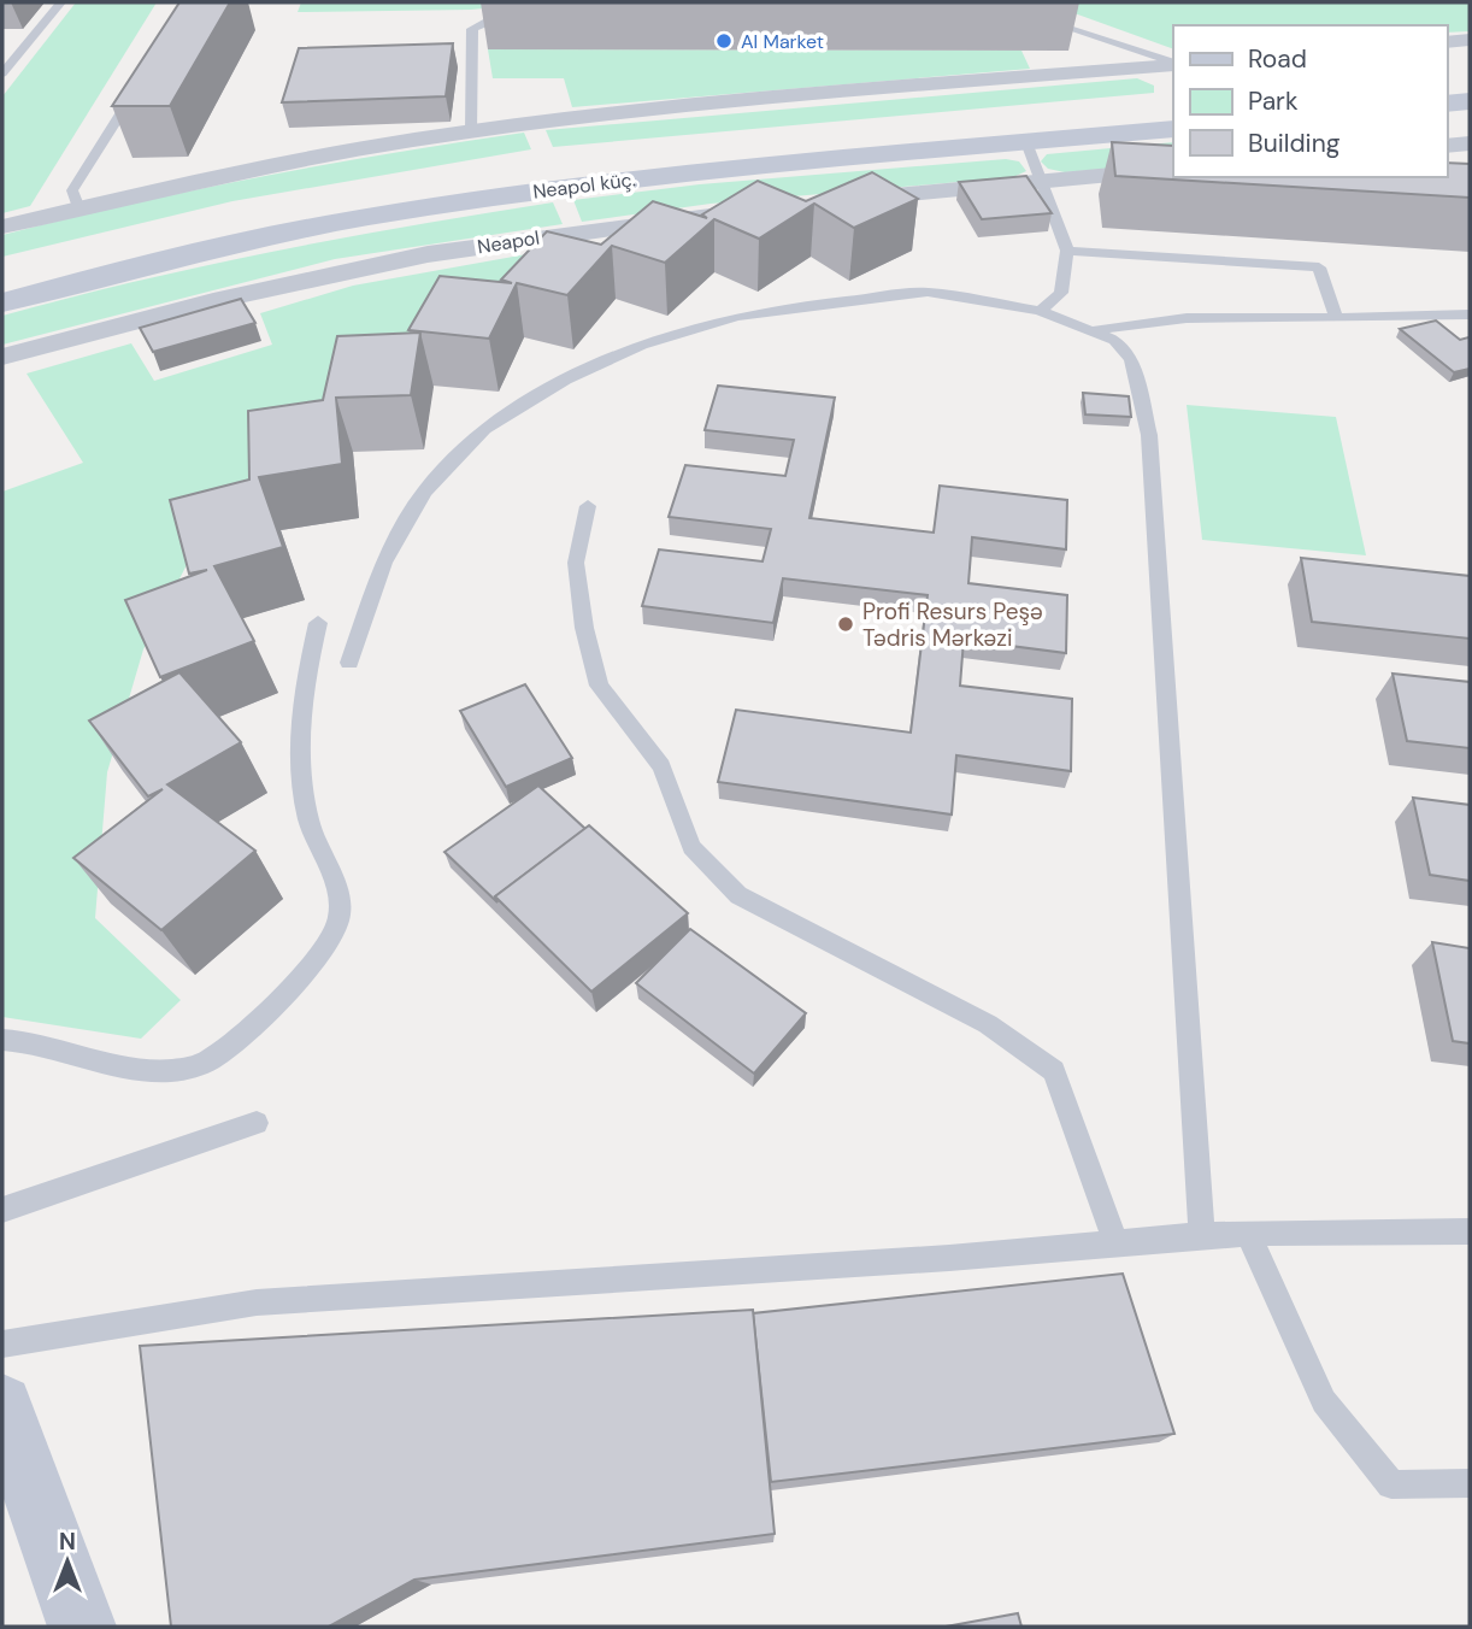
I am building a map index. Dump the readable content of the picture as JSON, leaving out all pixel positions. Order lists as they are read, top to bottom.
{
  "streets": {
    "main road": ["Neapol küç."],
    "street": ["Neapol"]
  },
  "places": ["Al Market", "Profi Resurs Peşə Tədris Mərkəzi"],
  "legend": ["Road", "Park", "Building"],
  "north": "top"
}
